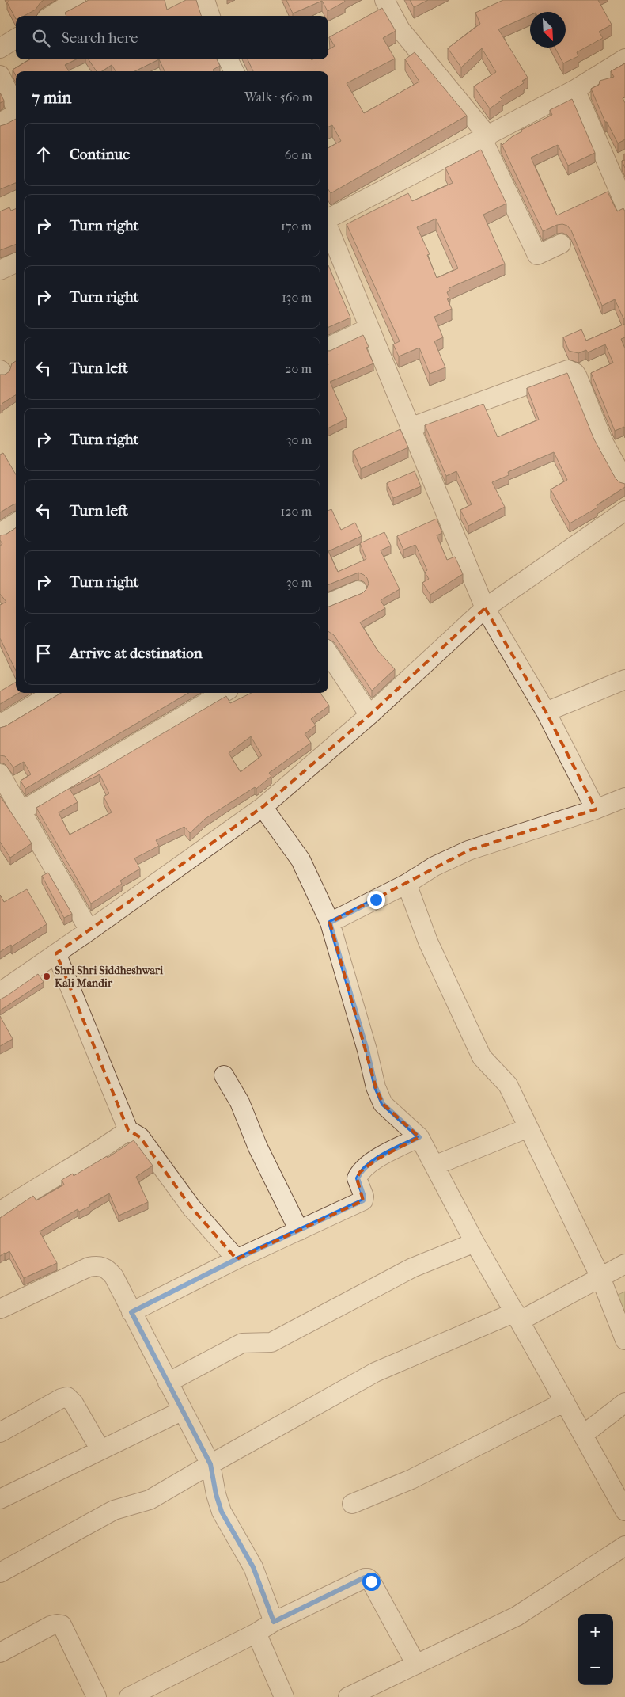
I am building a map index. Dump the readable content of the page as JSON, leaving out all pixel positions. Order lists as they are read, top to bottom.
{
  "places": ["Shri Shri Siddheshwari Kali Mandir"],
  "north": "bottom right",
  "page": {
    "search": "Search here",
    "heading": ["7 min", "Walk · 560 m"],
    "list": [
      ["Continue", "60 m"],
      ["Turn right", "170 m"],
      ["Turn right", "130 m"],
      ["Turn left", "20 m"],
      ["Turn right", "30 m"],
      ["Turn left", "120 m"],
      ["Turn right", "30 m"],
      "Arrive at destination"
    ],
    "map_buttons": ["+", "−"]
  }
}
